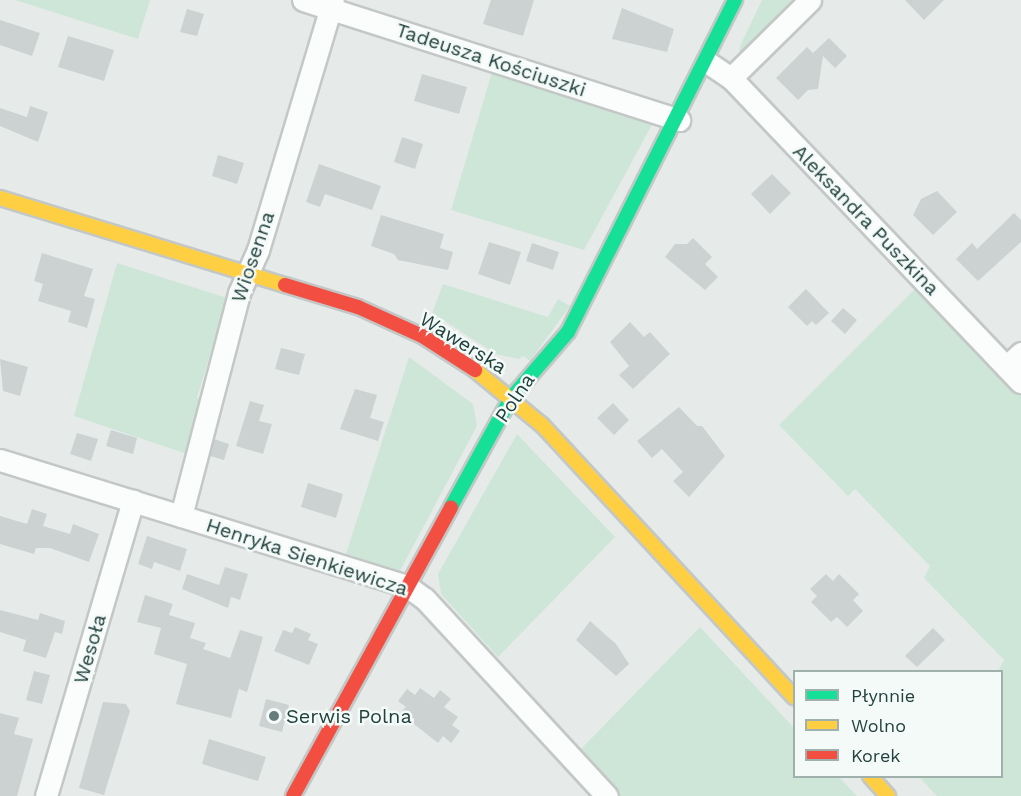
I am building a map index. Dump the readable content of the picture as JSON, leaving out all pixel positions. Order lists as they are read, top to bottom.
{
  "streets": {
    "street": [
      "Tadeusza Kościuszki",
      "Aleksandra Puszkina",
      "Wiosenna",
      "Wawerska",
      "Polna",
      "Henryka Sienkiewicza",
      "Wesoła"
    ]
  },
  "crossings": [
    ["Tadeusza Kościuszki", "Wiosenna"],
    ["Tadeusza Kościuszki", "Polna"],
    ["Aleksandra Puszkina", "Polna"],
    ["Wiosenna", "Wawerska"],
    ["Wiosenna", "Henryka Sienkiewicza"],
    ["Wawerska", "Polna"],
    ["Polna", "Henryka Sienkiewicza"],
    ["Henryka Sienkiewicza", "Wesoła"]
  ],
  "places": ["Serwis Polna"],
  "legend": ["Płynnie", "Wolno", "Korek"]
}
